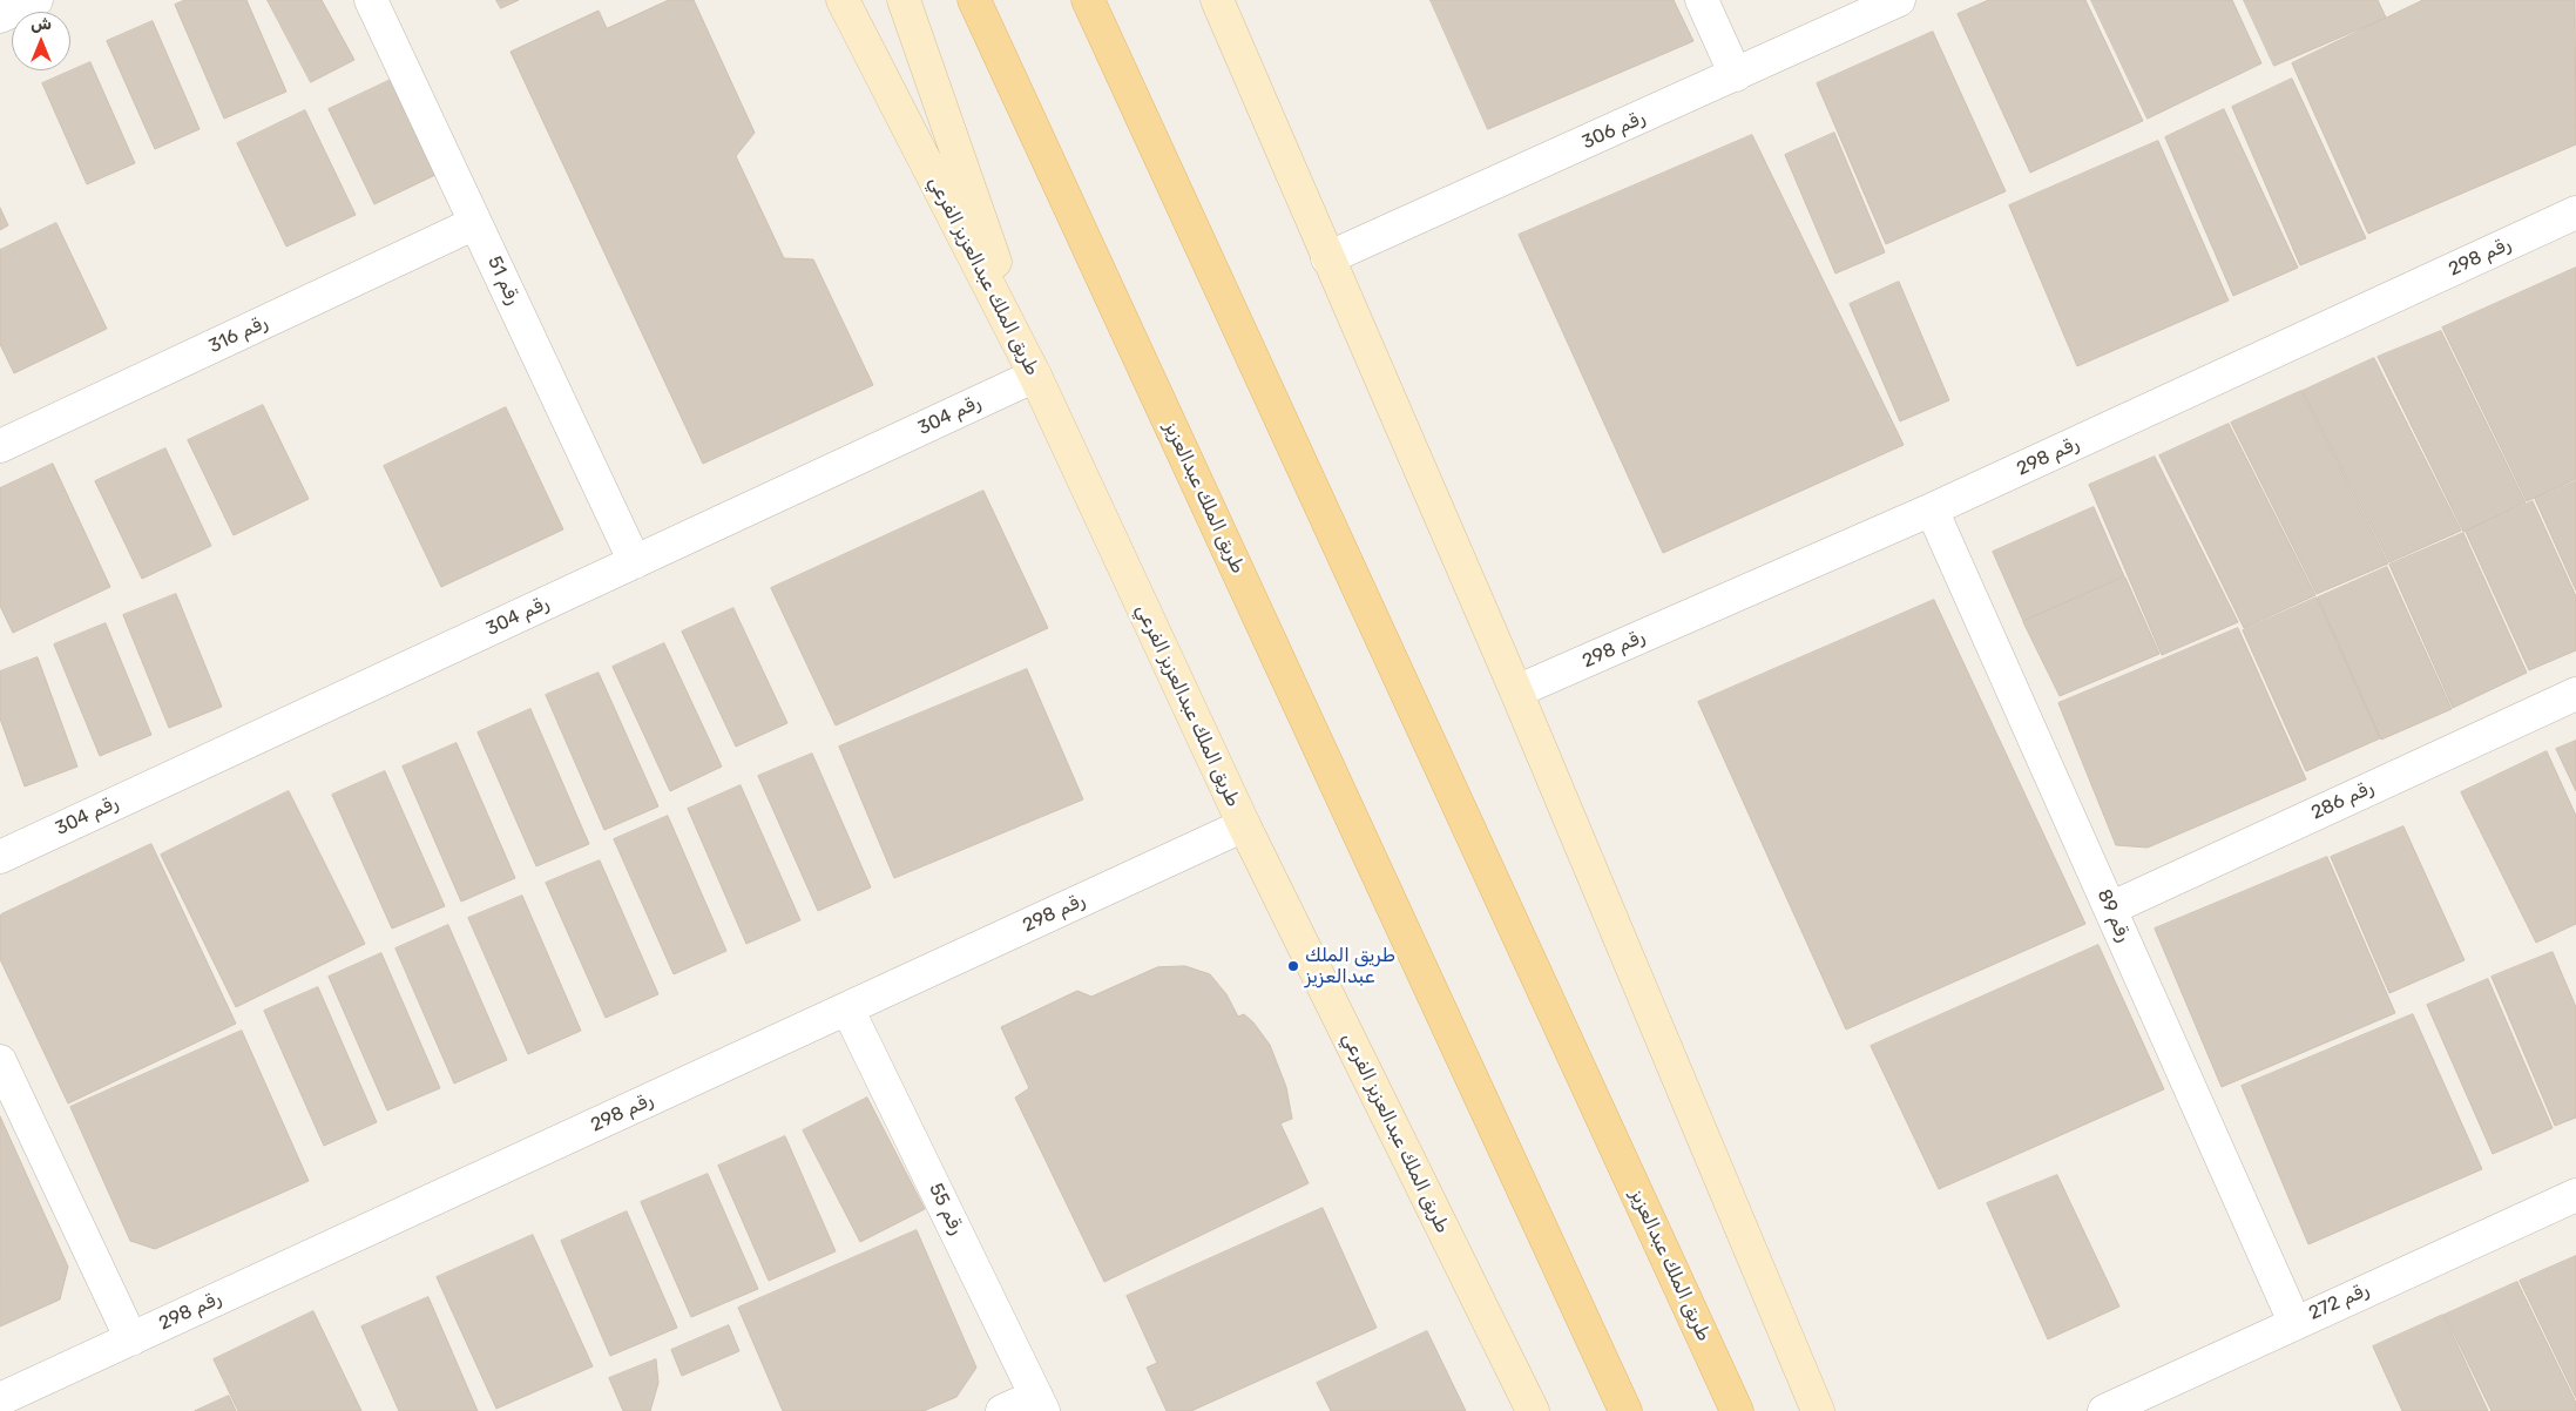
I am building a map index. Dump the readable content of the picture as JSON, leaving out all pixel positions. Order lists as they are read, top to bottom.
{
  "streets": {
    "main road": ["طريق الملك عبدالعزيز الفرعي", "طريق الملك عبدالعزيز"],
    "street": [
      "رقم 306",
      "رقم 298",
      "رقم 51",
      "رقم 316",
      "رقم 304",
      "رقم 286",
      "رقم 89",
      "رقم 55",
      "رقم 272"
    ]
  },
  "crossings": [
    ["رقم 298", "طريق الملك عبدالعزيز الفرعي"],
    ["رقم 298", "رقم 89"],
    ["رقم 298", "رقم 55"],
    ["طريق الملك عبدالعزيز الفرعي", "رقم 304"],
    ["رقم 51", "رقم 316"],
    ["رقم 51", "رقم 304"],
    ["رقم 286", "رقم 89"],
    ["رقم 89", "رقم 272"]
  ],
  "places": ["طريق الملك عبدالعزيز"],
  "north": "top"
}
